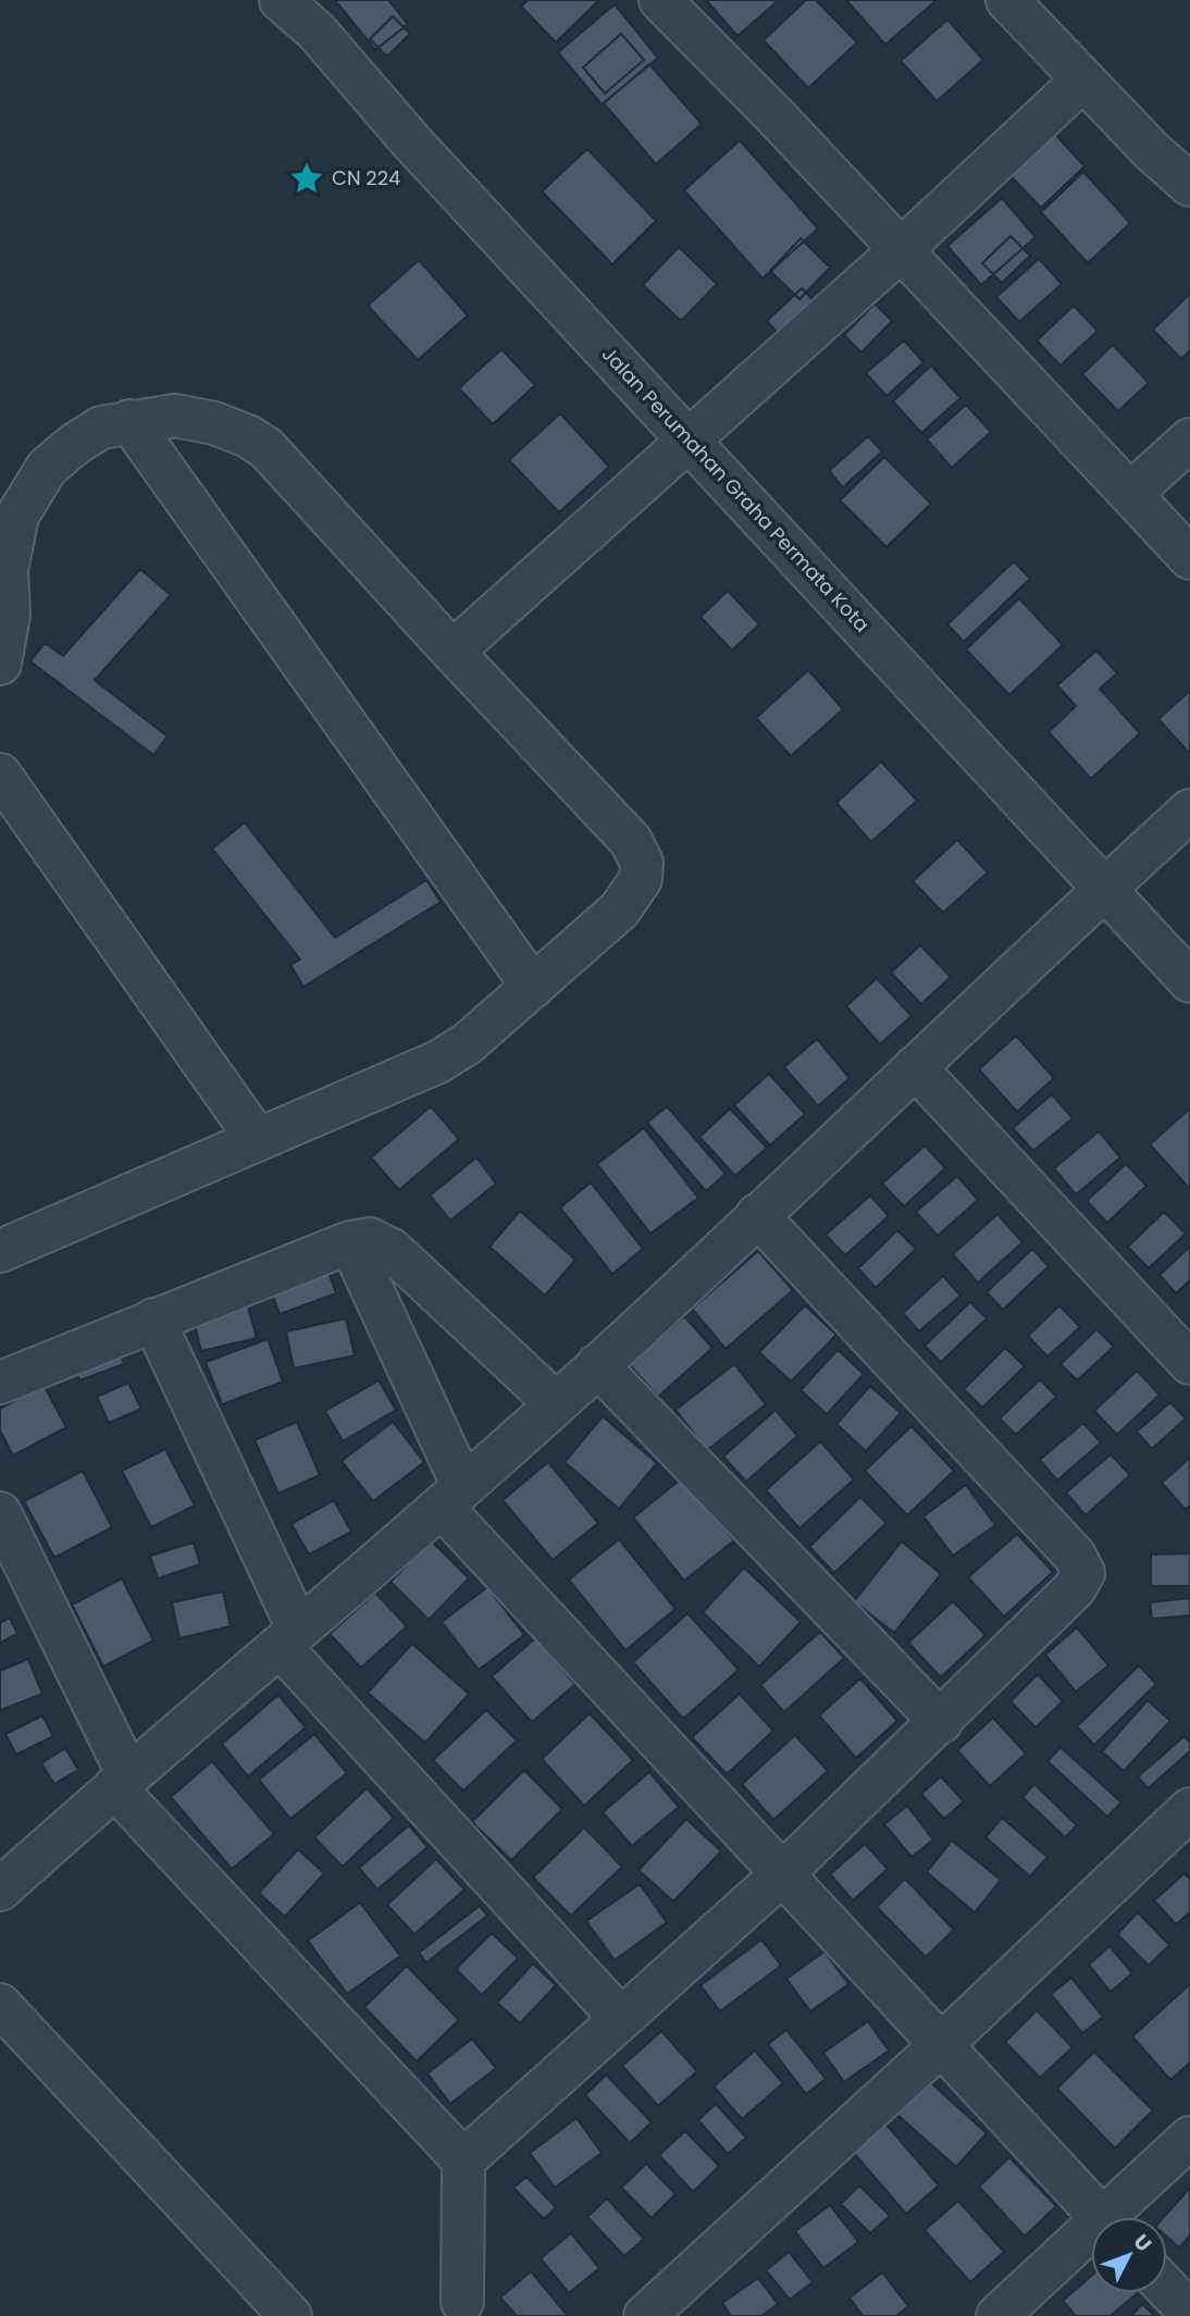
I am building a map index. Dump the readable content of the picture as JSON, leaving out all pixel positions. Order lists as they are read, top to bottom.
{
  "streets": {
    "street": ["Jalan Perumahan Graha Permata Kota"]
  },
  "places": {
    "place": ["CN 224"]
  },
  "north": "top right"
}
